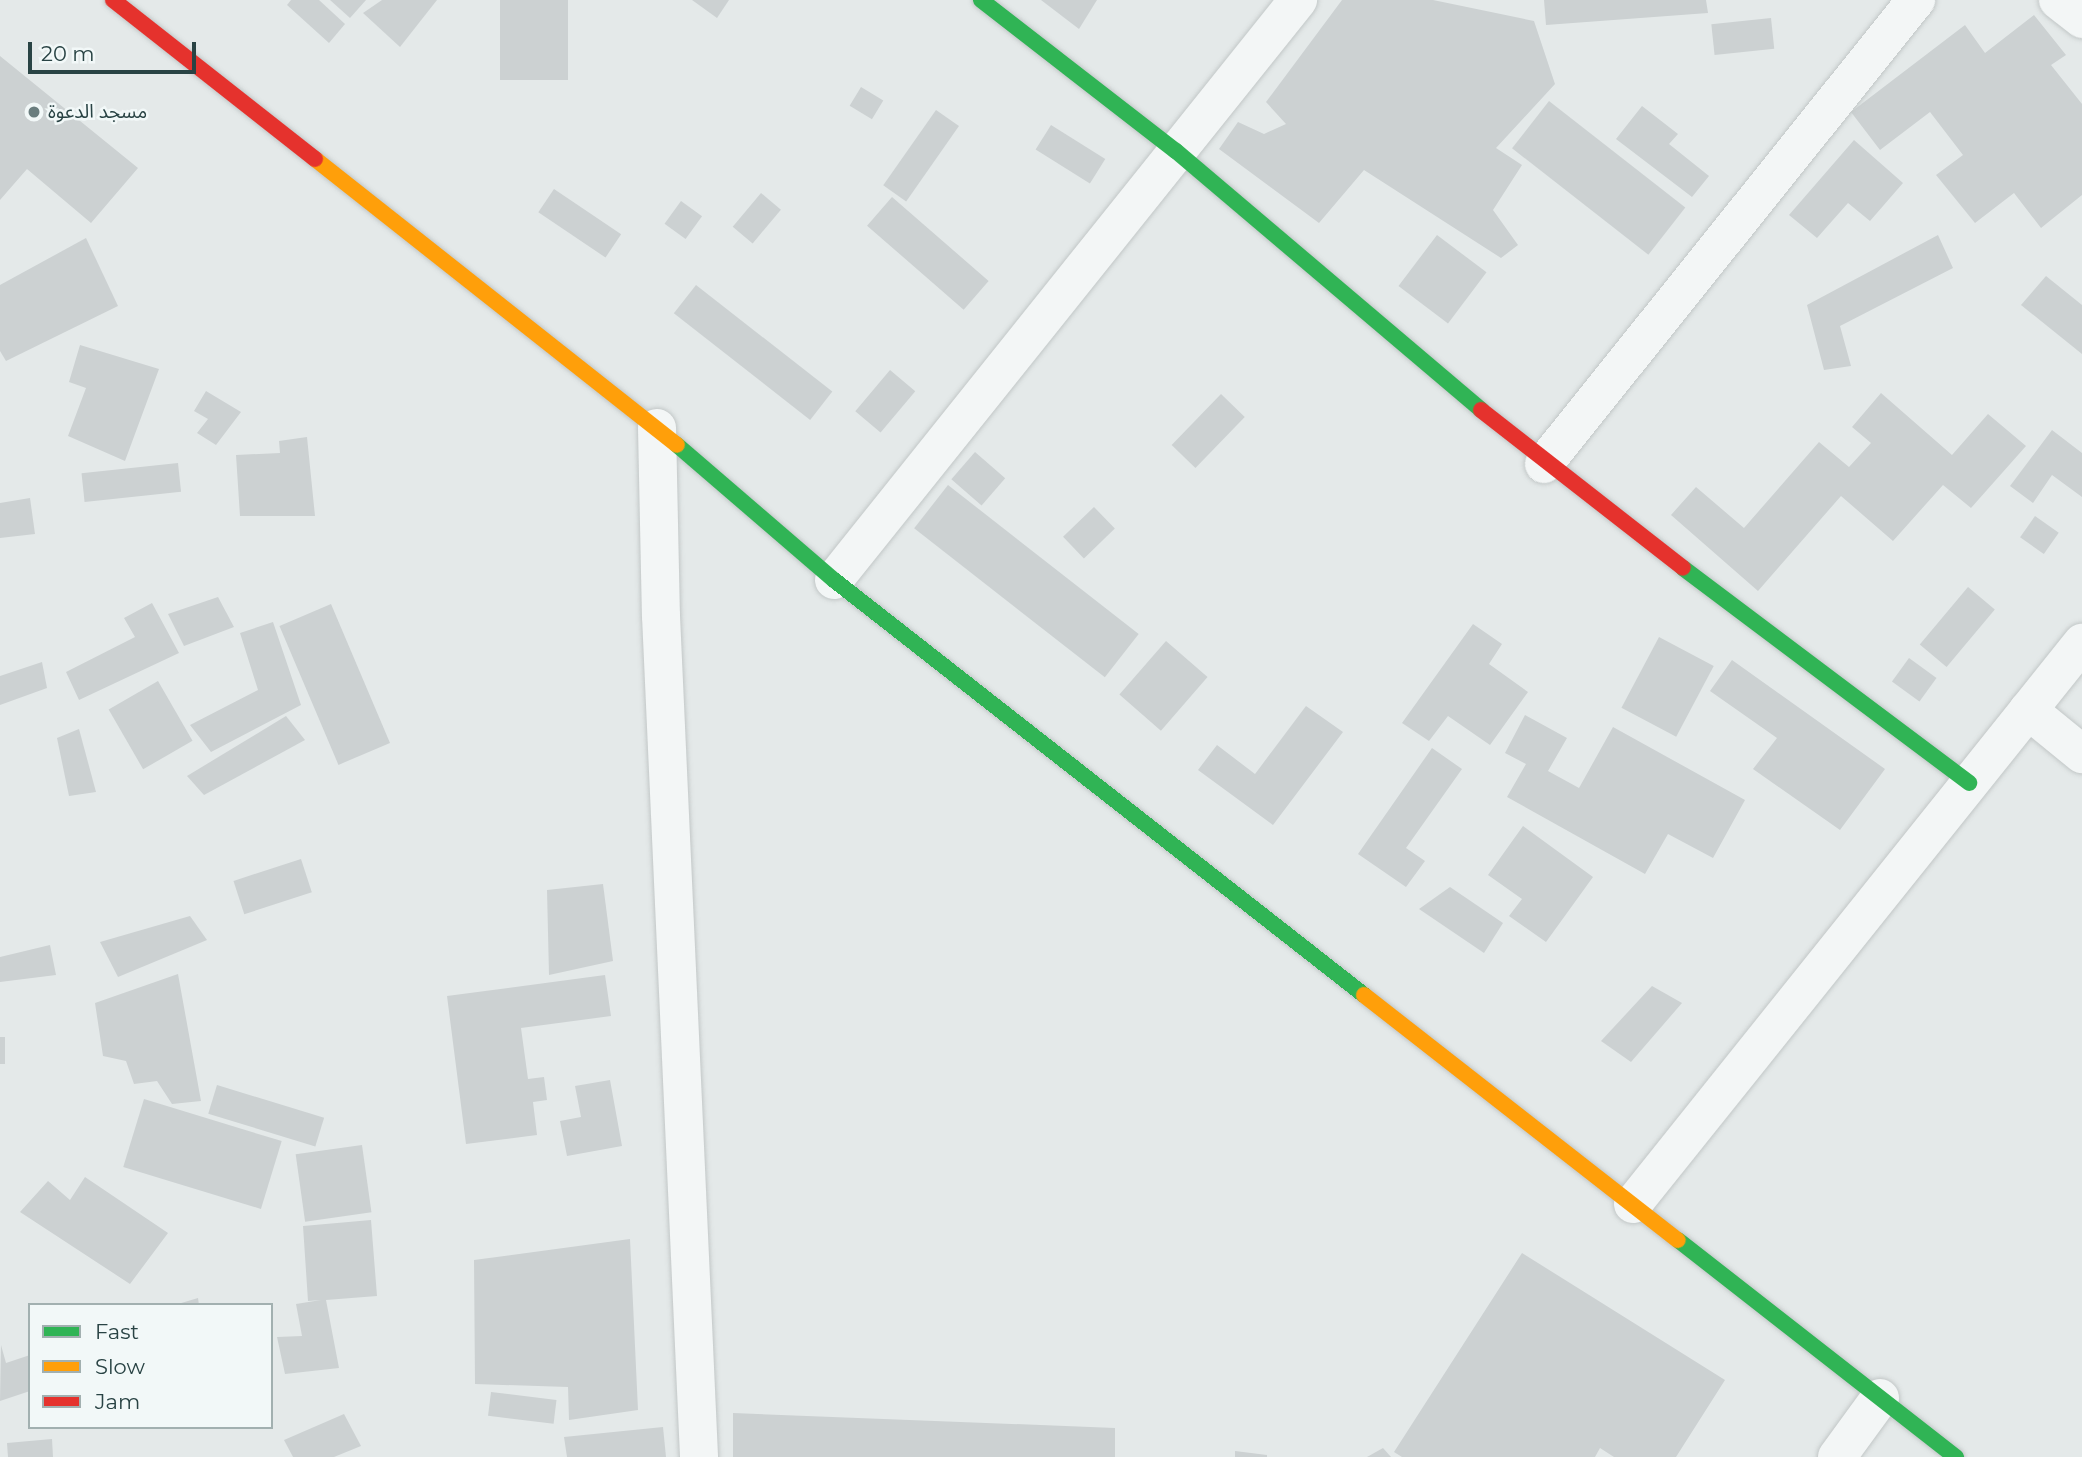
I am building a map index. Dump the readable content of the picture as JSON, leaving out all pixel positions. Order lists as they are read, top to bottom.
{
  "places": ["مسجد الدعوة"],
  "legend": ["Fast", "Slow", "Jam"],
  "scale_bar": "20 m"
}
